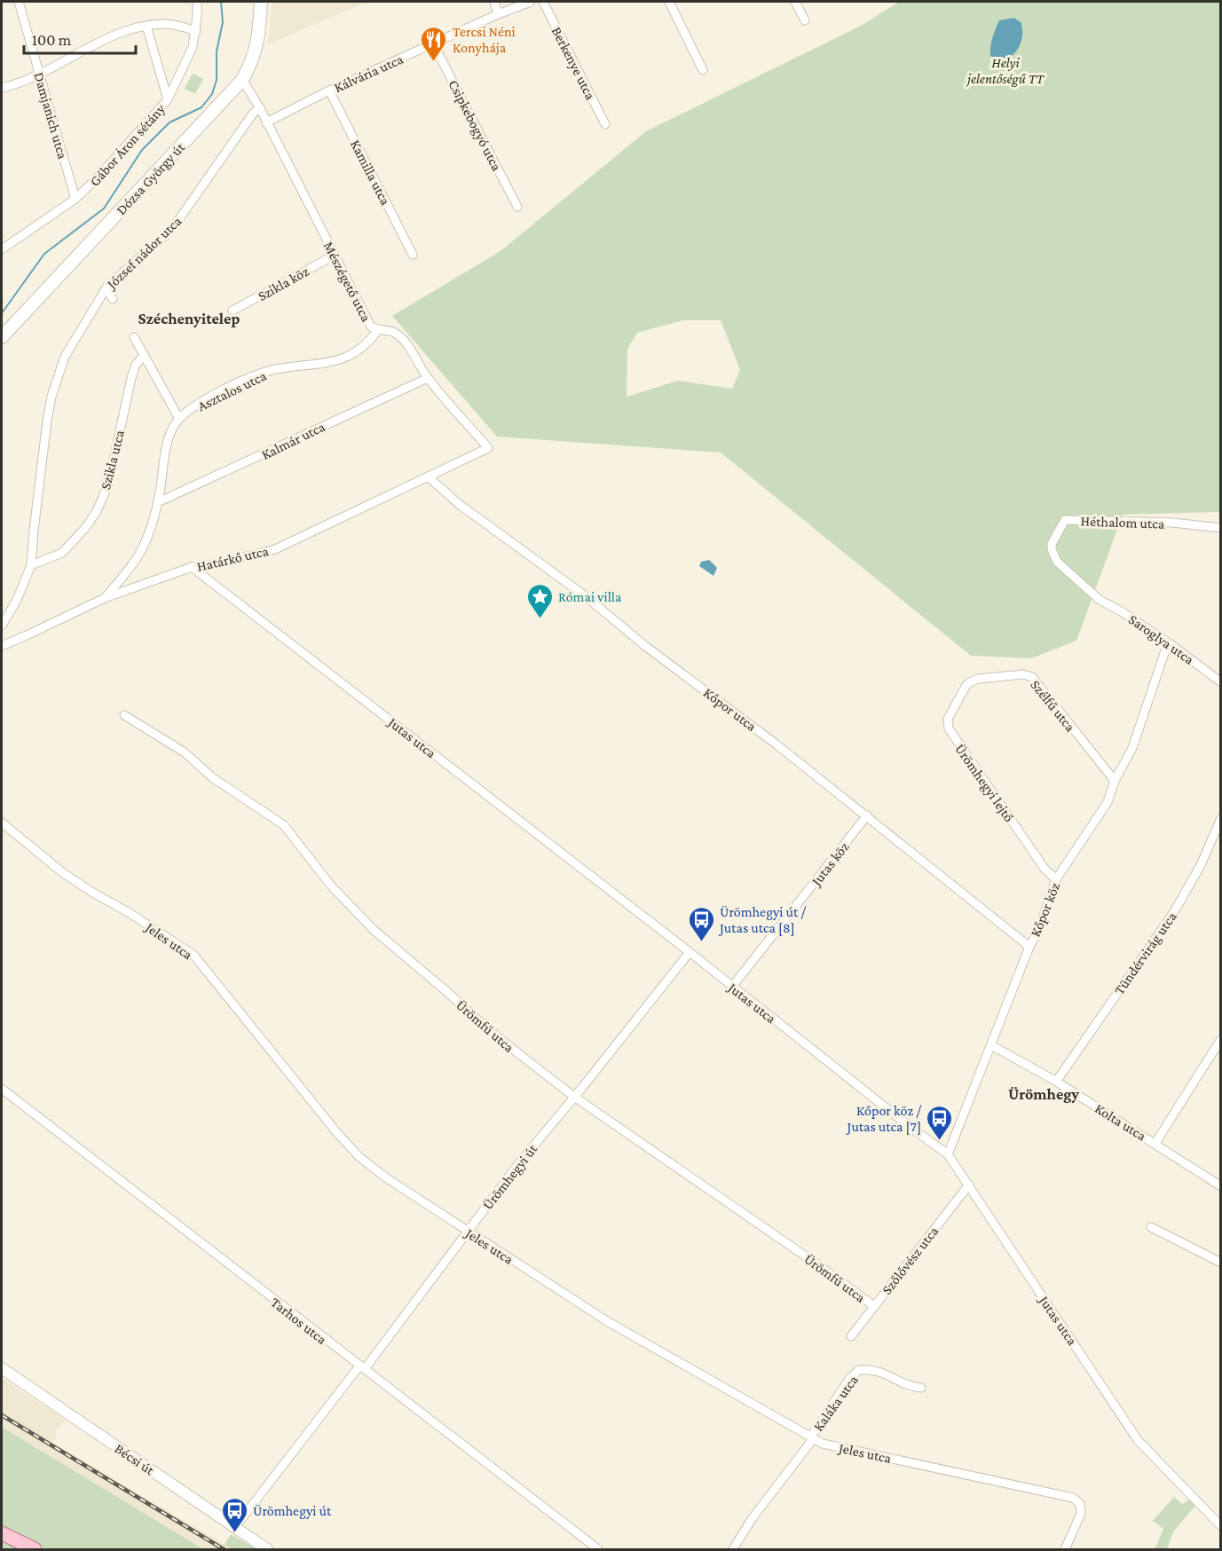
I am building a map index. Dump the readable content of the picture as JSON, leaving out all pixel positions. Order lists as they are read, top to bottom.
{
  "streets": {
    "main road": ["Dózsa György út"],
    "street": [
      "Berkenye utca",
      "Kálvária utca",
      "Damjanich utca",
      "Csipkebogyó utca",
      "Gábor Áron sétány",
      "Kamilla utca",
      "József nádor utca",
      "Mészégető utca",
      "Szikla köz",
      "Asztalos utca",
      "Kalmár utca",
      "Szikla utca",
      "Héthalom utca",
      "Határkő utca",
      "Saroglya utca",
      "Szélfű utca",
      "Kőpor utca",
      "Jutas utca",
      "Ürömhegyi lejtő",
      "Jutas köz",
      "Kőpor köz",
      "Jeles utca",
      "Tündérvirág utca",
      "Ürömfű utca",
      "Kolta utca",
      "Ürömhegyi út",
      "Szőlővész utca",
      "Tarhos utca",
      "Kaláka utca",
      "Bécsi út"
    ]
  },
  "crossings": [
    ["Kálvária utca", "Csipkebogyó utca"],
    ["Kálvária utca", "Kamilla utca"],
    ["Kálvária utca", "Mészégető utca"],
    ["Damjanich utca", "Gábor Áron sétány"],
    ["József nádor utca", "Mészégető utca"],
    ["József nádor utca", "Szikla utca"],
    ["Mészégető utca", "Szikla köz"],
    ["Mészégető utca", "Asztalos utca"],
    ["Mészégető utca", "Kalmár utca"],
    ["Mészégető utca", "Határkő utca"],
    ["Asztalos utca", "Kalmár utca"],
    ["Asztalos utca", "Határkő utca"],
    ["Héthalom utca", "Saroglya utca"],
    ["Határkő utca", "Kőpor utca"],
    ["Határkő utca", "Jutas utca"],
    ["Saroglya utca", "Kőpor köz"],
    ["Szélfű utca", "Ürömhegyi lejtő"],
    ["Szélfű utca", "Kőpor köz"],
    ["Kőpor utca", "Jutas köz"],
    ["Kőpor utca", "Kőpor köz"],
    ["Jutas utca", "Jutas köz"],
    ["Jutas utca", "Kőpor köz"],
    ["Jutas utca", "Ürömhegyi út"],
    ["Jutas utca", "Szőlővész utca"],
    ["Ürömhegyi lejtő", "Kőpor köz"],
    ["Kőpor köz", "Kolta utca"],
    ["Jeles utca", "Ürömhegyi út"],
    ["Jeles utca", "Kaláka utca"],
    ["Tündérvirág utca", "Kolta utca"],
    ["Ürömfű utca", "Ürömhegyi út"],
    ["Ürömfű utca", "Szőlővész utca"],
    ["Ürömhegyi út", "Tarhos utca"],
    ["Ürömhegyi út", "Bécsi út"]
  ],
  "districts": ["Széchenyitelep", "Ürömhegy"],
  "parks": ["Helyi jelentőségű TT"],
  "places": {
    "restaurant": ["Tercsi Néni Konyhája"],
    "place": ["Római villa"],
    "bus stop": ["Ürömhegyi út / Jutas utca [8]", "Kőpor köz / Jutas utca [7]", "Ürömhegyi út"]
  },
  "scale_bar": "100 m"
}
